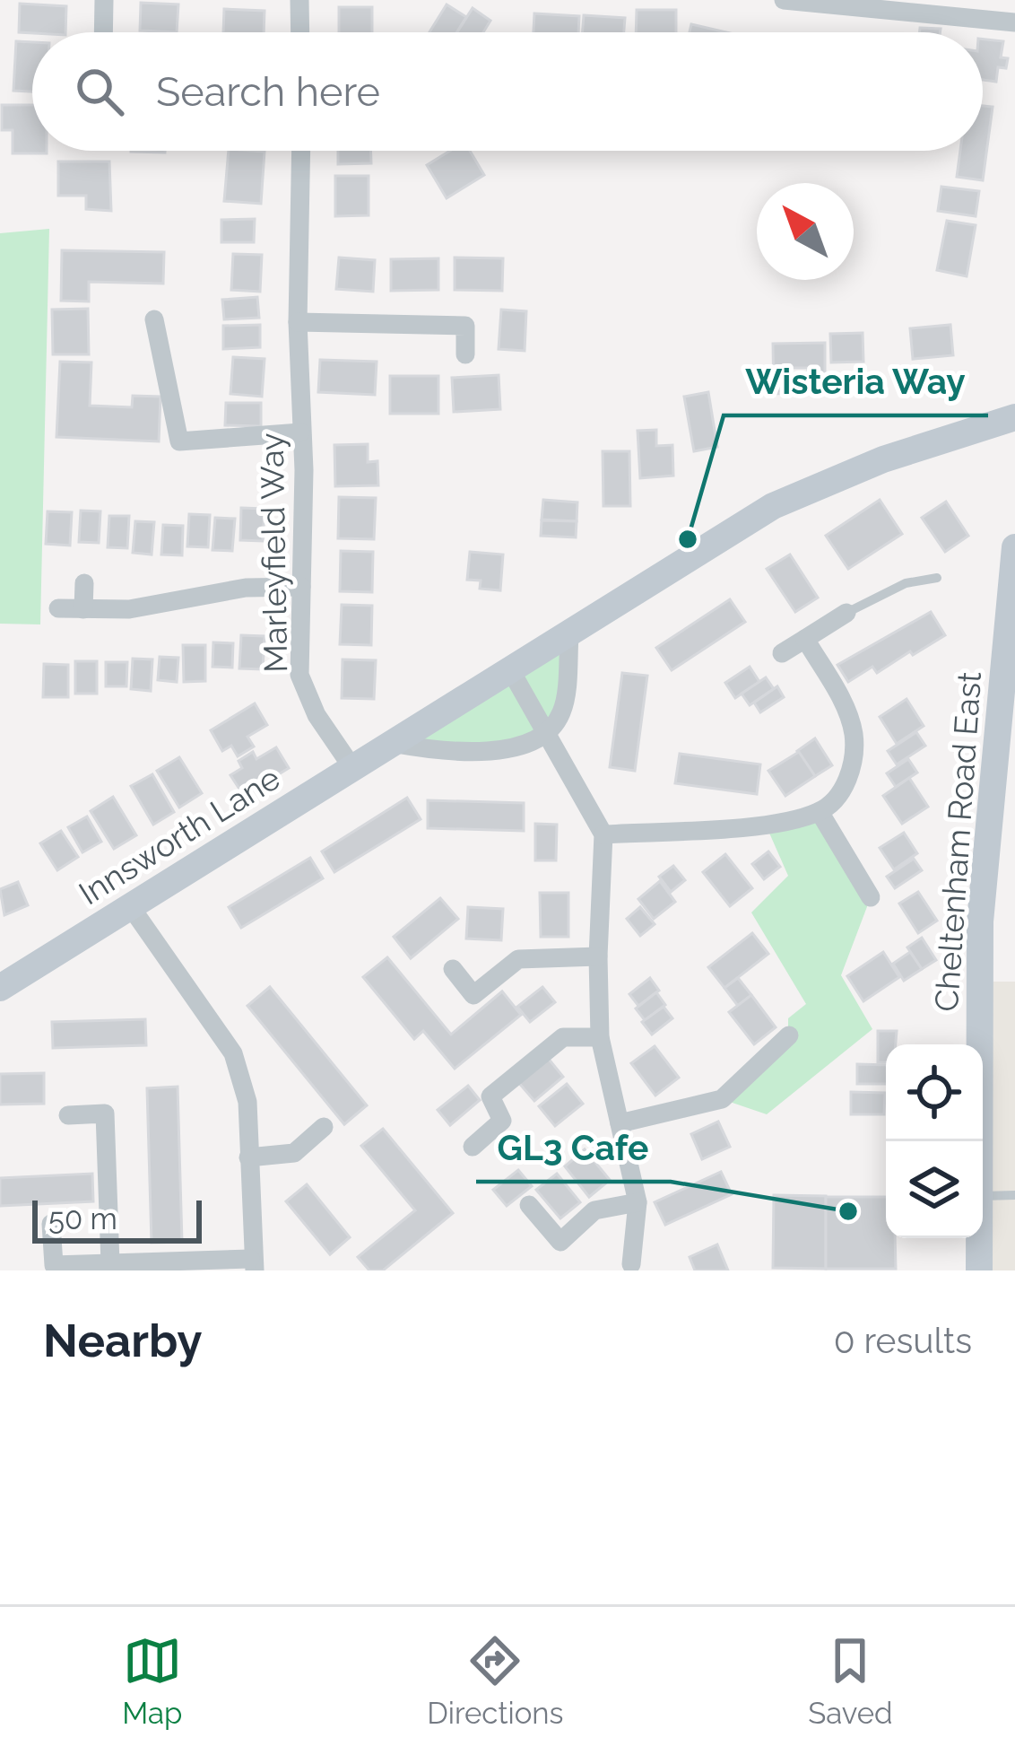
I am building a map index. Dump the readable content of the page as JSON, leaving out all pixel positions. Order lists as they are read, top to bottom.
{
  "streets": {
    "street": ["Marleyfield Way", "Innsworth Lane", "Cheltenham Road East"]
  },
  "crossings": [
    ["Marleyfield Way", "Innsworth Lane"]
  ],
  "places": ["Wisteria Way", "GL3 Cafe"],
  "scale_bar": "50 m",
  "north": "top left",
  "page": {
    "search": "Search here",
    "scale": "50 m",
    "heading": ["Nearby", "0 results"],
    "nav": ["Map", "Directions", "Saved"]
  }
}
